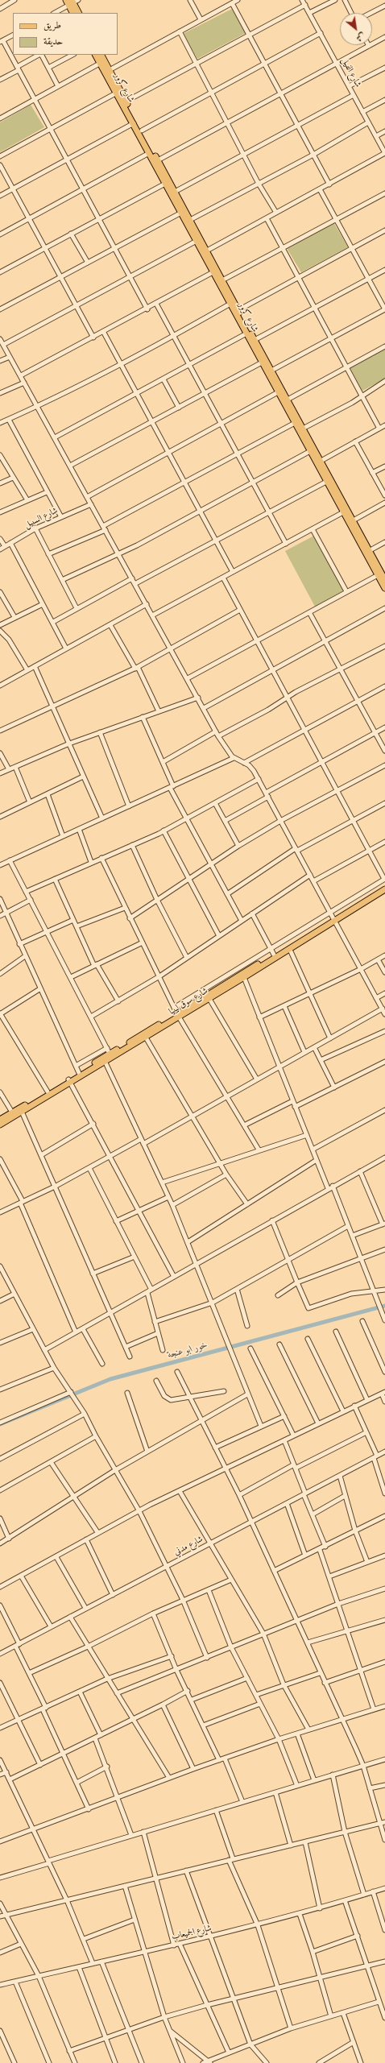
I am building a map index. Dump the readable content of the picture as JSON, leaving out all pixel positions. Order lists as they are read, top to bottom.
{
  "streets": {
    "main road": ["شارع كرور", "شارع سوق ليبيا"],
    "street": [
      "شارع الفيل",
      "شارع السبيل",
      "شارع مدني",
      "شارع الجميعاب"
    ]
  },
  "water": ["خور ابو عنجة"],
  "legend": ["طريق", "حديقة"],
  "north": "bottom right"
}
